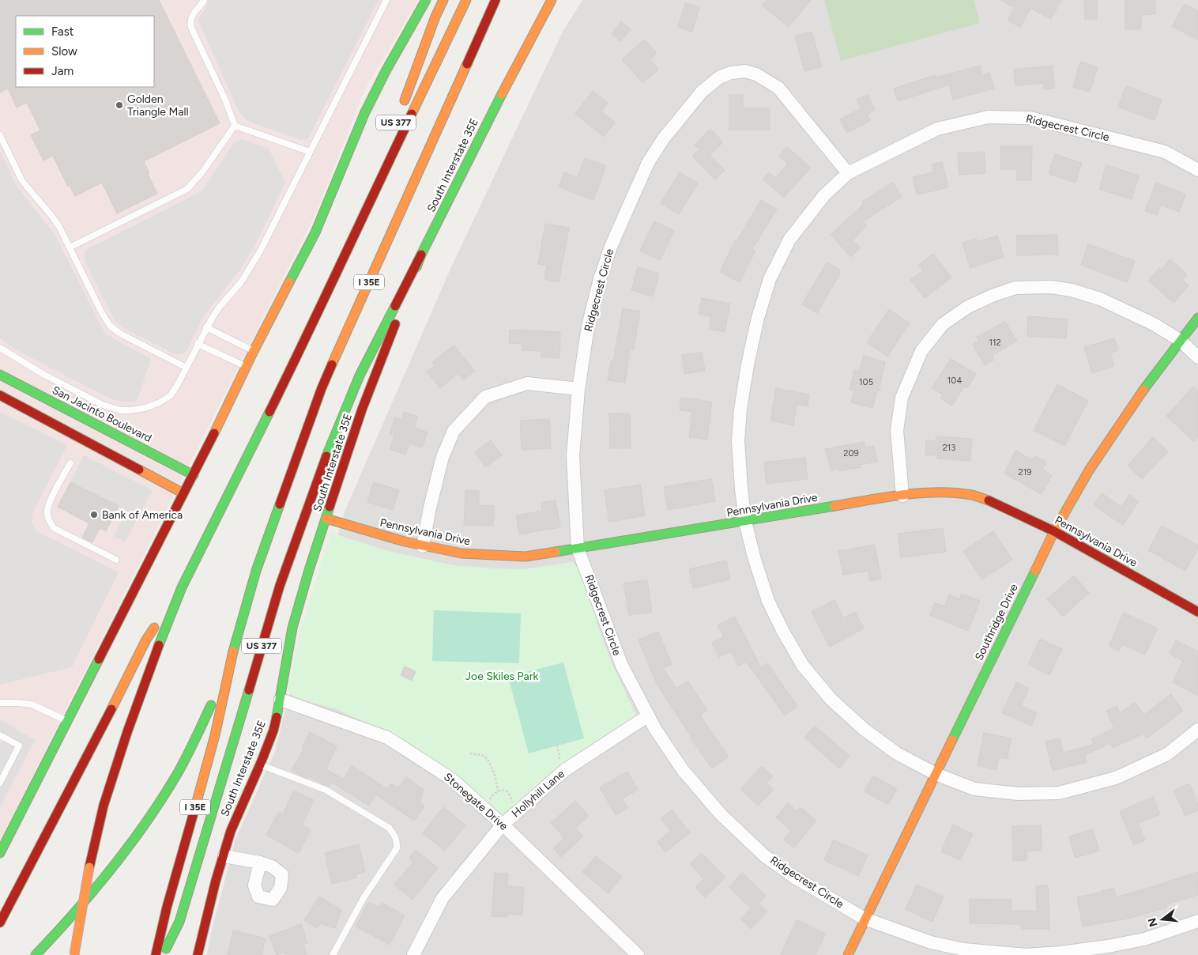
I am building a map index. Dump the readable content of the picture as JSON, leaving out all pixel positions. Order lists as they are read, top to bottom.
{
  "streets": {
    "main road": [
      "US 377",
      "South Interstate 35E",
      "I 35E",
      "San Jacinto Boulevard",
      "Pennsylvania Drive",
      "Southridge Drive"
    ],
    "street": ["Ridgecrest Circle", "Hollyhill Lane", "Stonegate Drive"]
  },
  "crossings": [
    ["US 377", "South Interstate 35E"],
    ["Ridgecrest Circle", "Pennsylvania Drive"],
    ["Ridgecrest Circle", "Southridge Drive"],
    ["Ridgecrest Circle", "Hollyhill Lane"],
    ["South Interstate 35E", "Pennsylvania Drive"],
    ["South Interstate 35E", "Stonegate Drive"],
    ["Pennsylvania Drive", "Southridge Drive"],
    ["Hollyhill Lane", "Stonegate Drive"]
  ],
  "parks": ["Joe Skiles Park"],
  "places": ["Golden Triangle Mall", "Bank of America"],
  "house_numbers": [
    "112",
    "104",
    "105",
    "213",
    "209",
    "219"
  ],
  "legend": ["Fast", "Slow", "Jam"],
  "north": "left"
}
